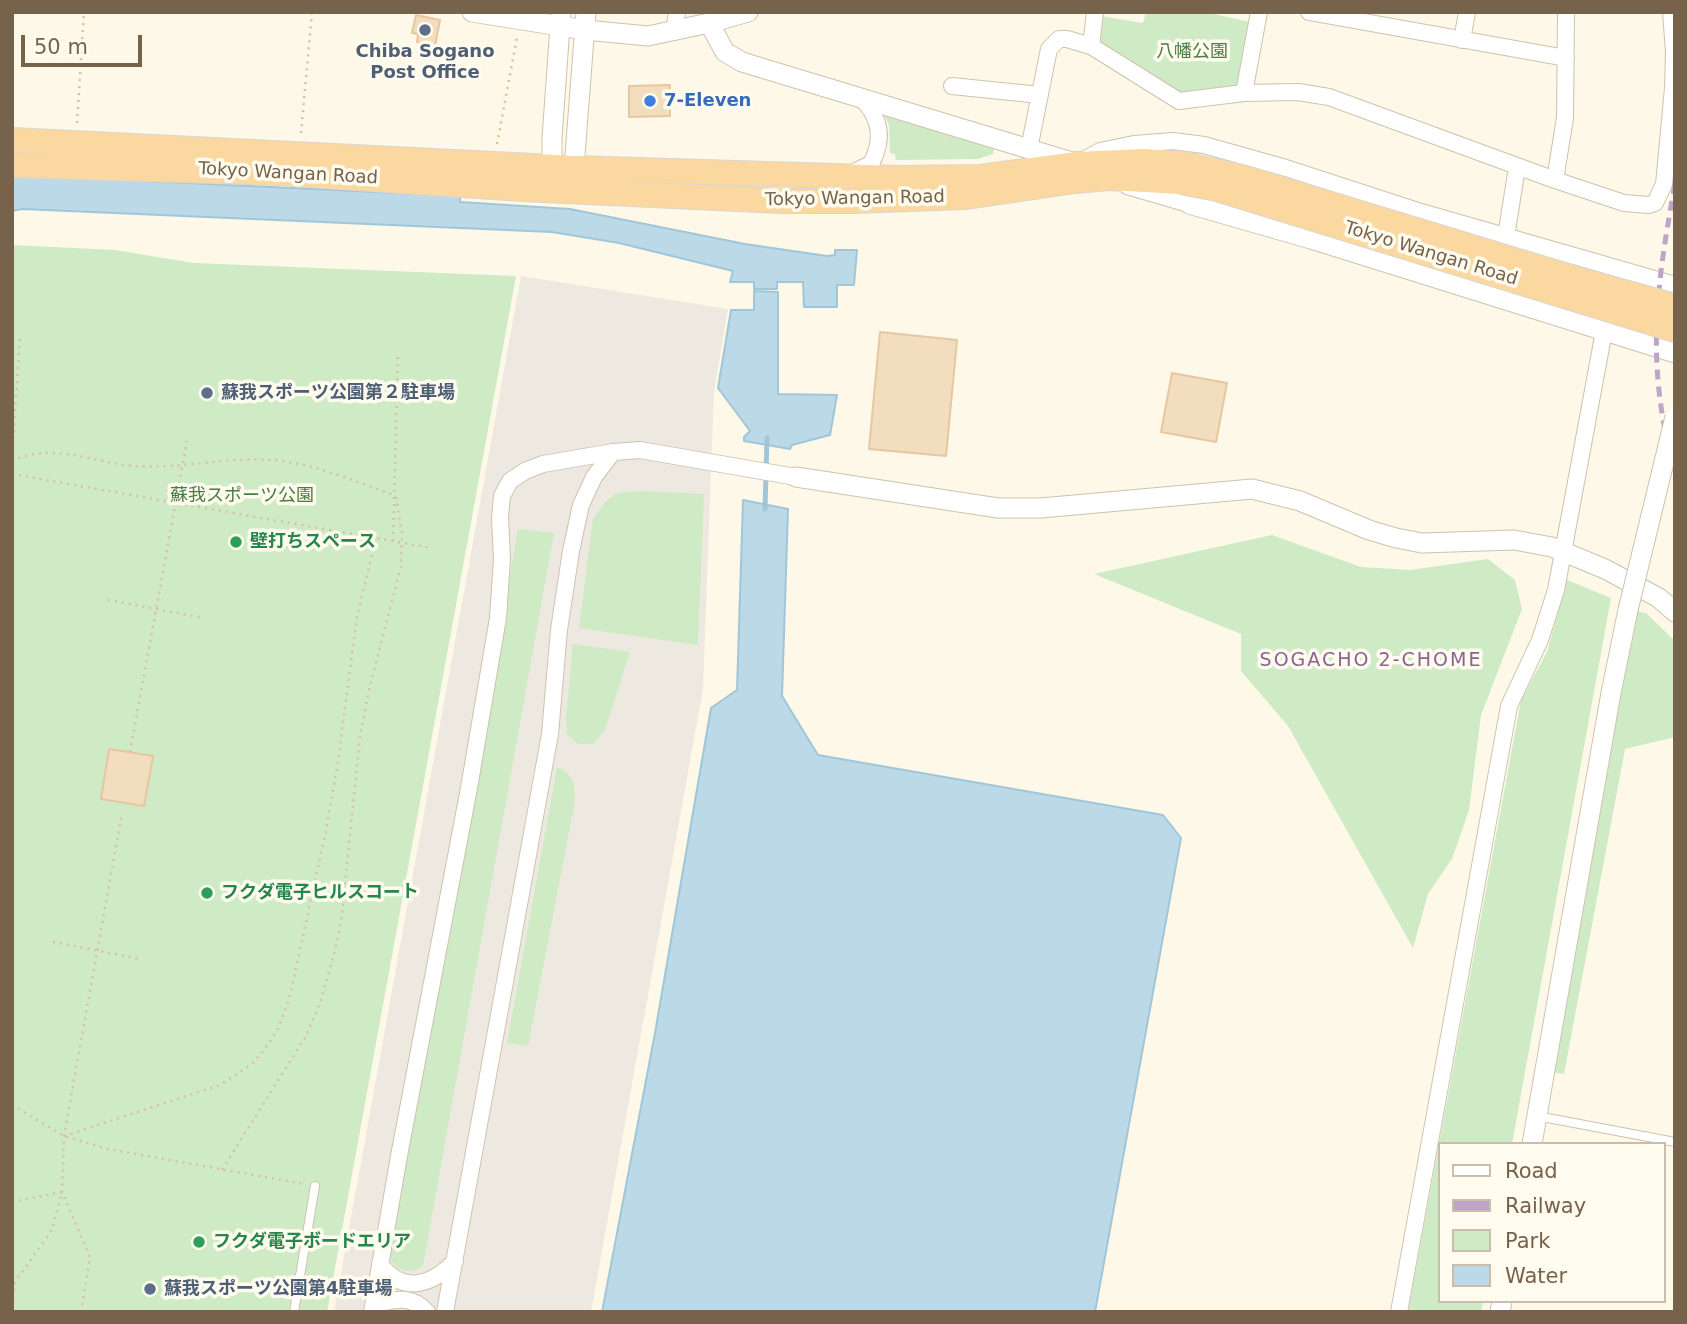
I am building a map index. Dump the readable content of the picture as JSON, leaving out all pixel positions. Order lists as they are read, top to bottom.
{
  "streets": {
    "highway": ["Tokyo Wangan Road"]
  },
  "districts": ["SOGACHO 2-CHOME"],
  "parks": ["八幡公園", "蘇我スポーツ公園"],
  "places": [
    "Chiba Sogano Post Office",
    "7-Eleven",
    "蘇我スポーツ公園第２駐車場",
    "壁打ちスペース",
    "フクダ電子ヒルスコート",
    "フクダ電子ボードエリア",
    "蘇我スポーツ公園第4駐車場"
  ],
  "legend": [
    "Road",
    "Railway",
    "Park",
    "Water"
  ],
  "scale_bar": "50 m"
}
